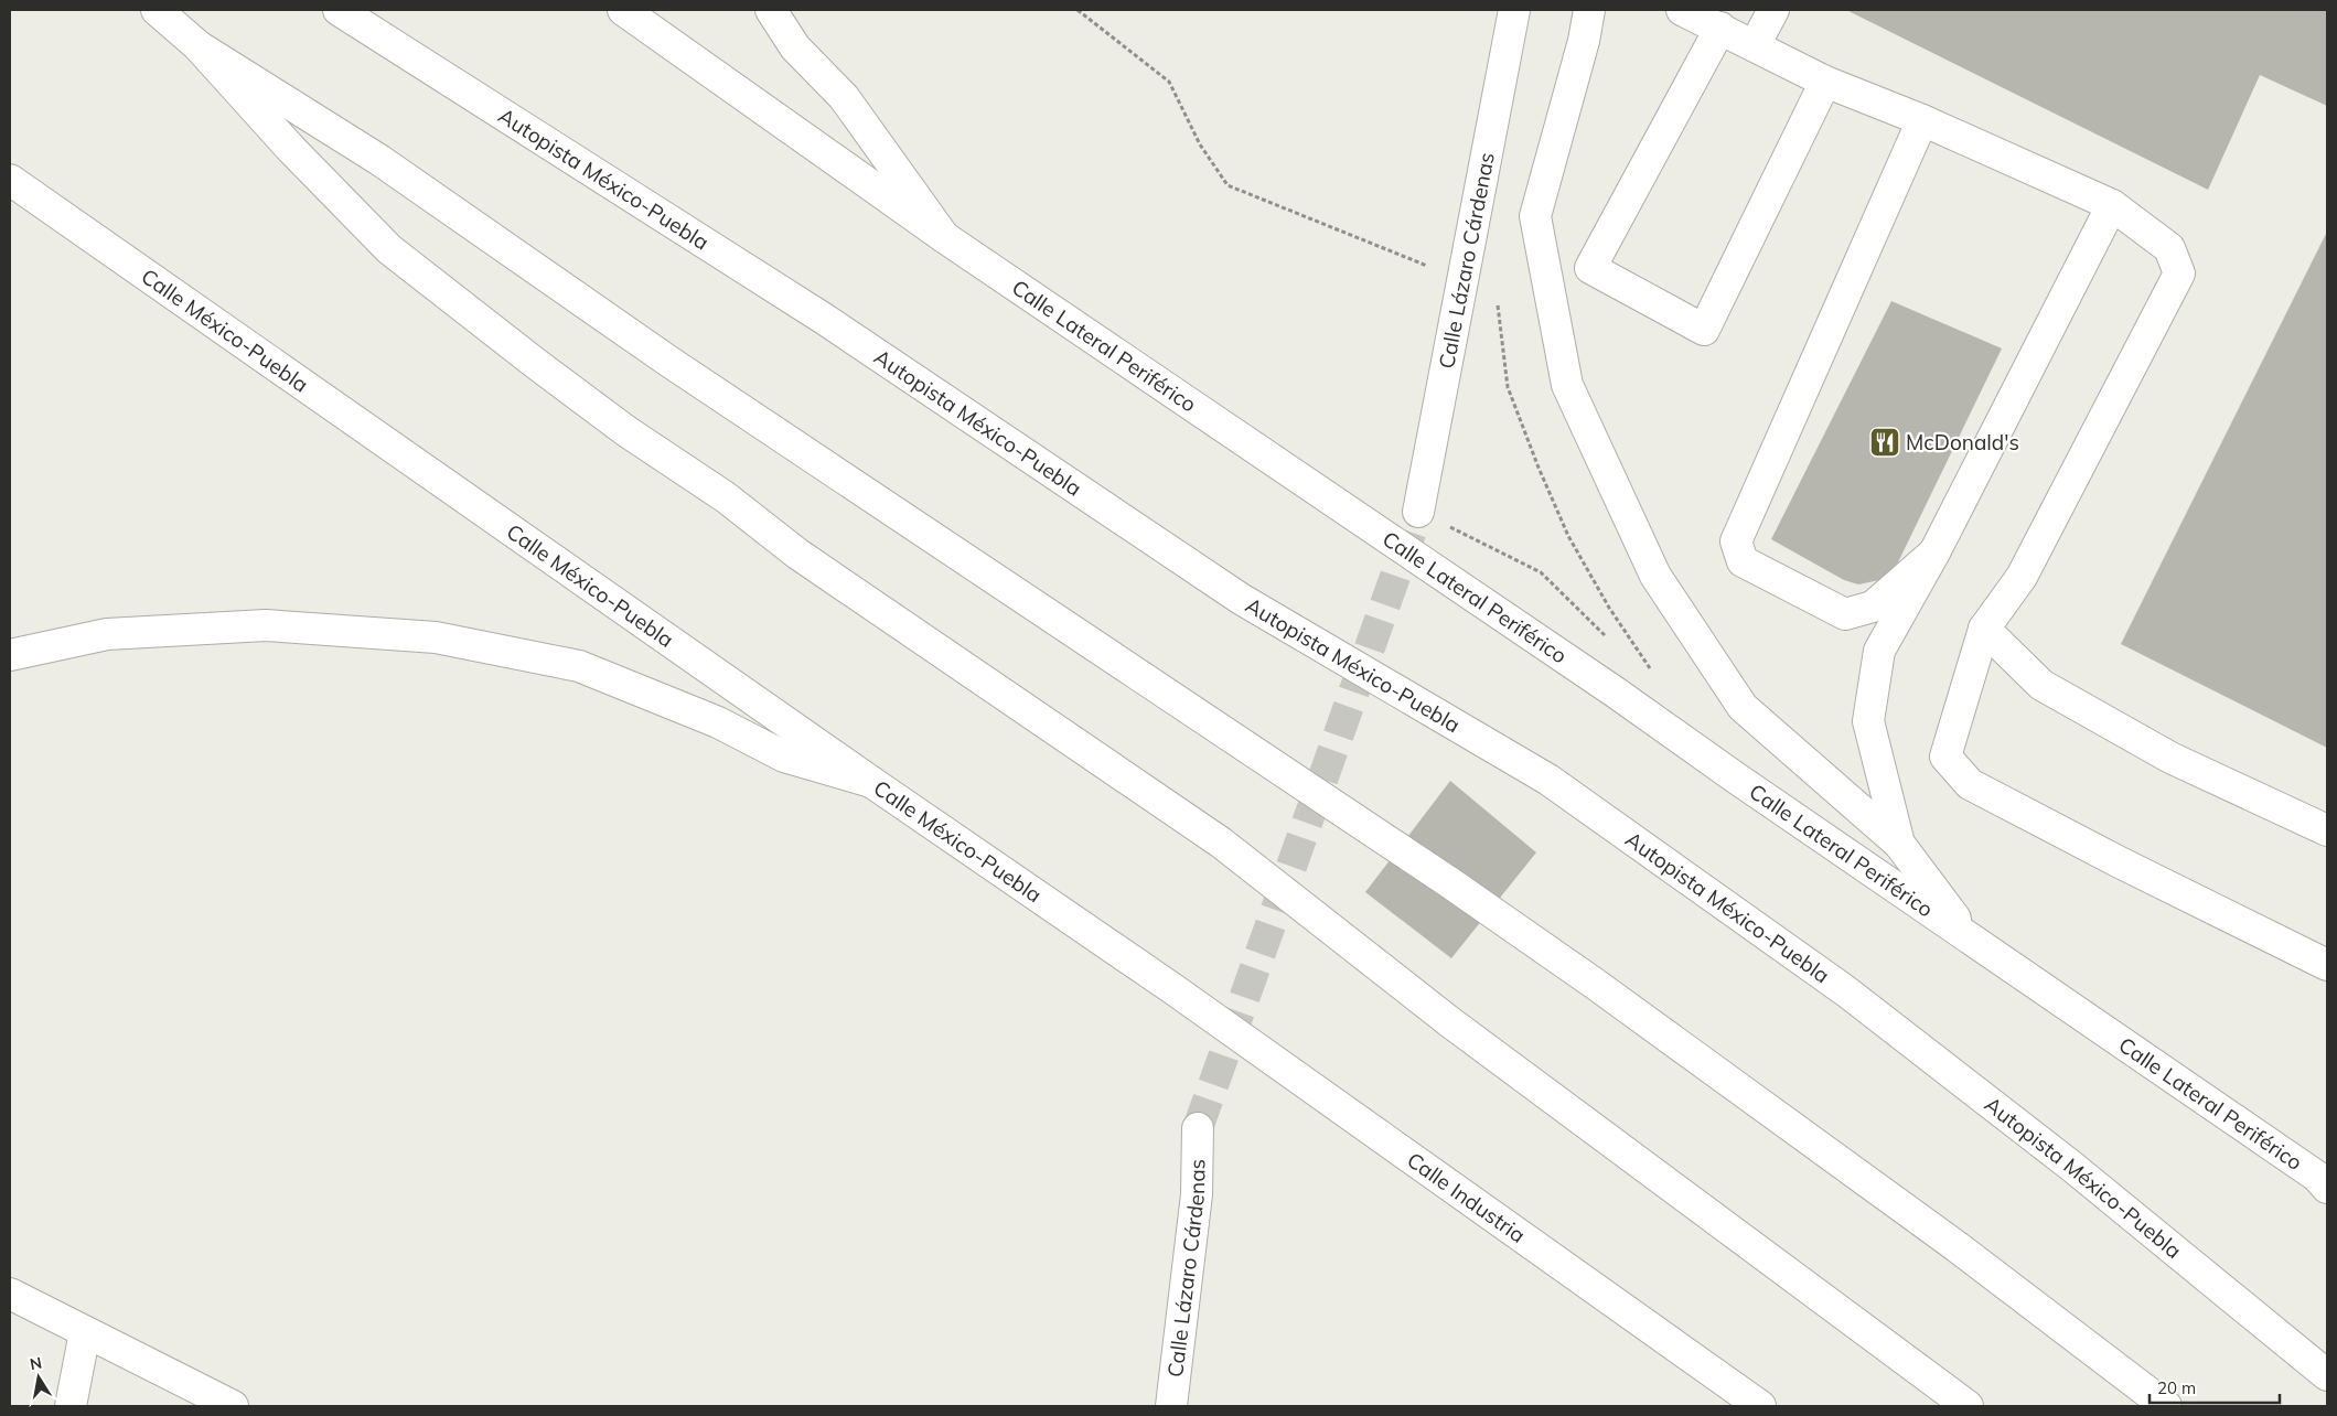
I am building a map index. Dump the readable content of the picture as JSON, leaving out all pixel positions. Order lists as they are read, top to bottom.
{
  "streets": {
    "main road": [
      "Autopista México-Puebla",
      "Calle Lázaro Cárdenas",
      "Calle México-Puebla",
      "Calle Lateral Periférico",
      "Calle Industria"
    ]
  },
  "crossings": [
    ["Calle México-Puebla", "Calle Industria"]
  ],
  "places": {
    "restaurant": ["McDonald's"]
  },
  "scale_bar": "20 m",
  "north": "top"
}
